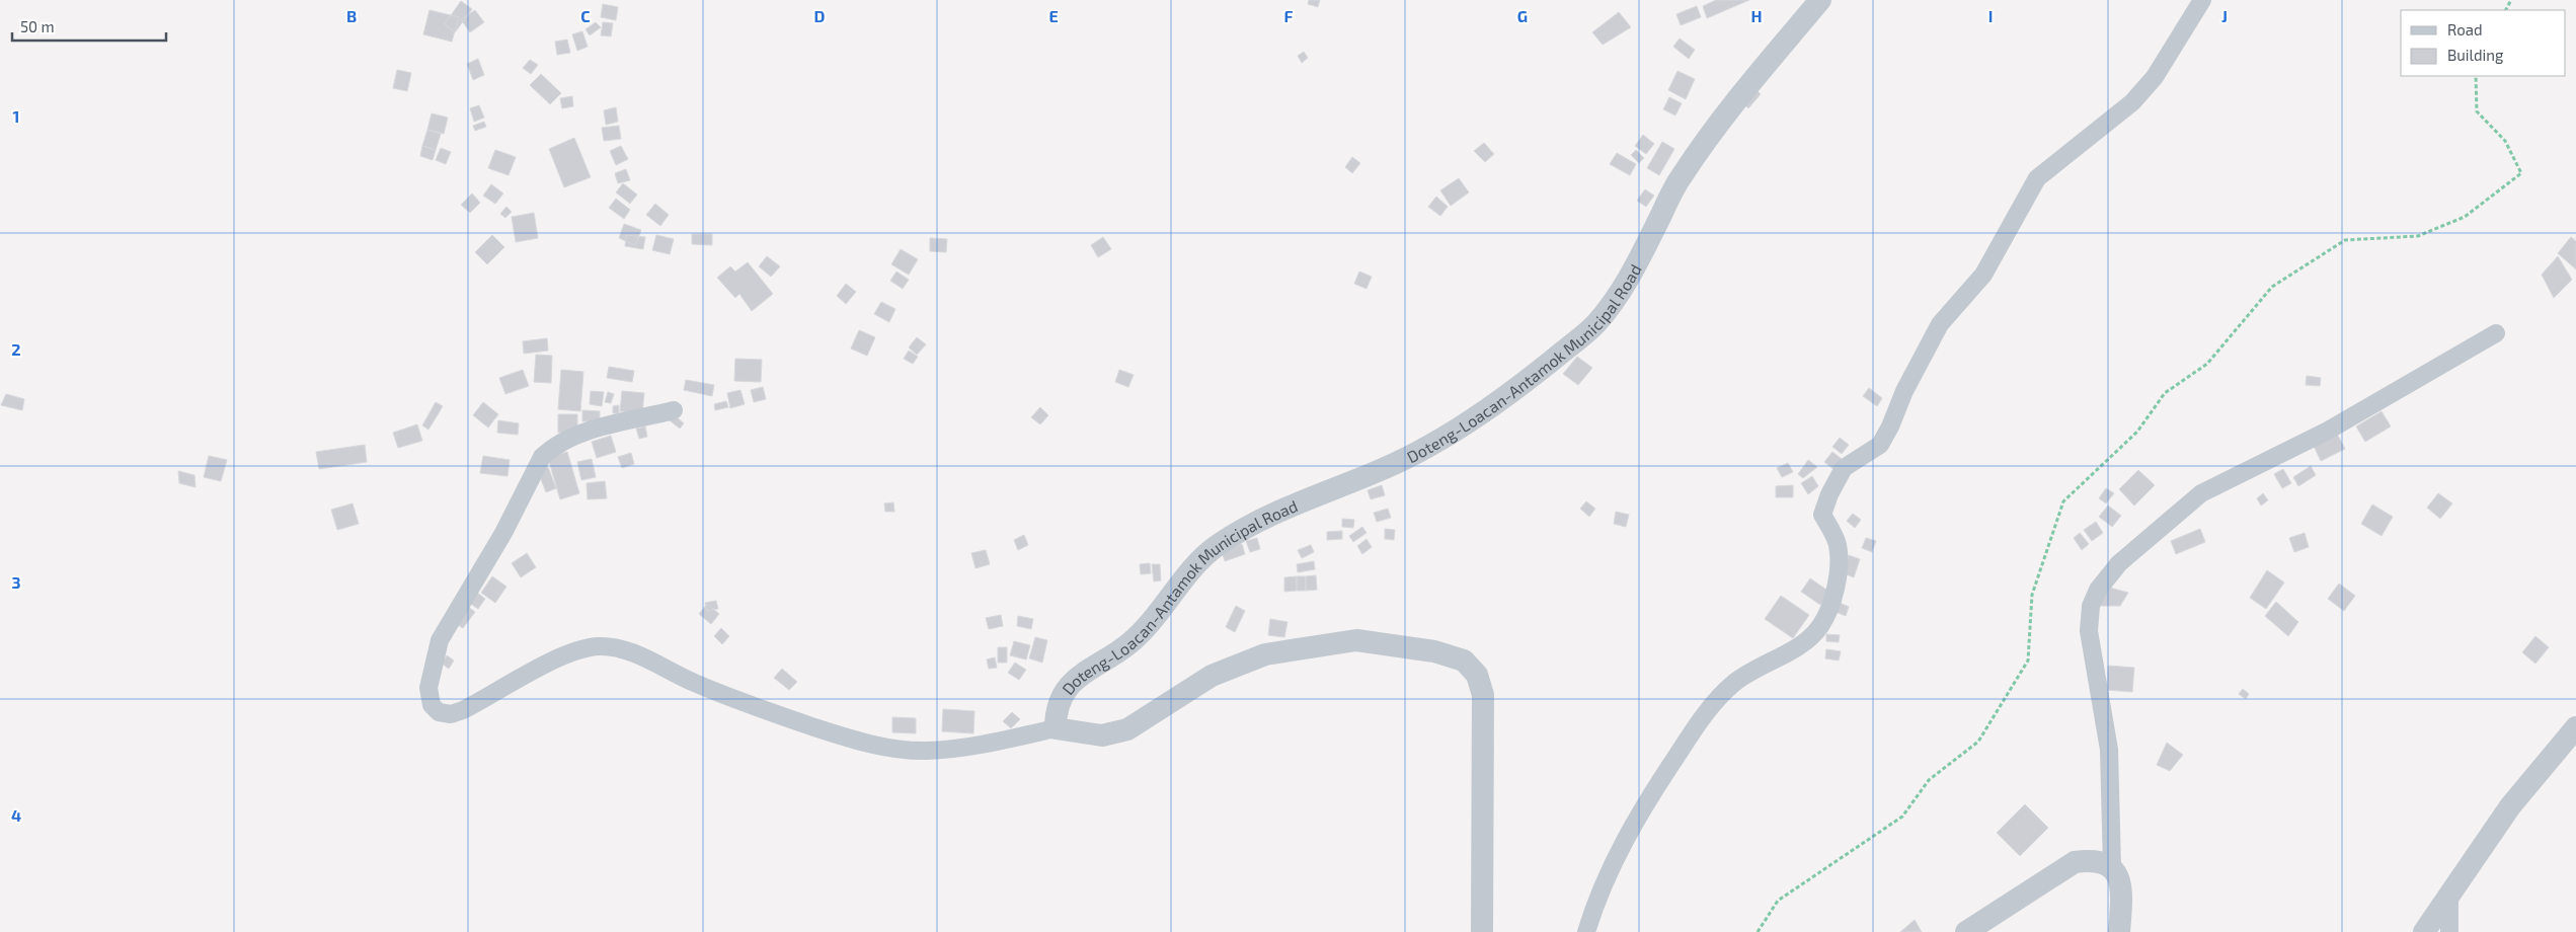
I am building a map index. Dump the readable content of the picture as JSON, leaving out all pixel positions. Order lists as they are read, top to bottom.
{
  "streets": {
    "street": ["Doteng-Loacan-Antamok Municipal Road"]
  },
  "legend": ["Road", "Building"],
  "scale_bar": "50 m",
  "grid": {
    "columns": [
      "B",
      "C",
      "D",
      "E",
      "F",
      "G",
      "H",
      "I",
      "J"
    ],
    "rows": [
      "1",
      "2",
      "3",
      "4"
    ]
  }
}
